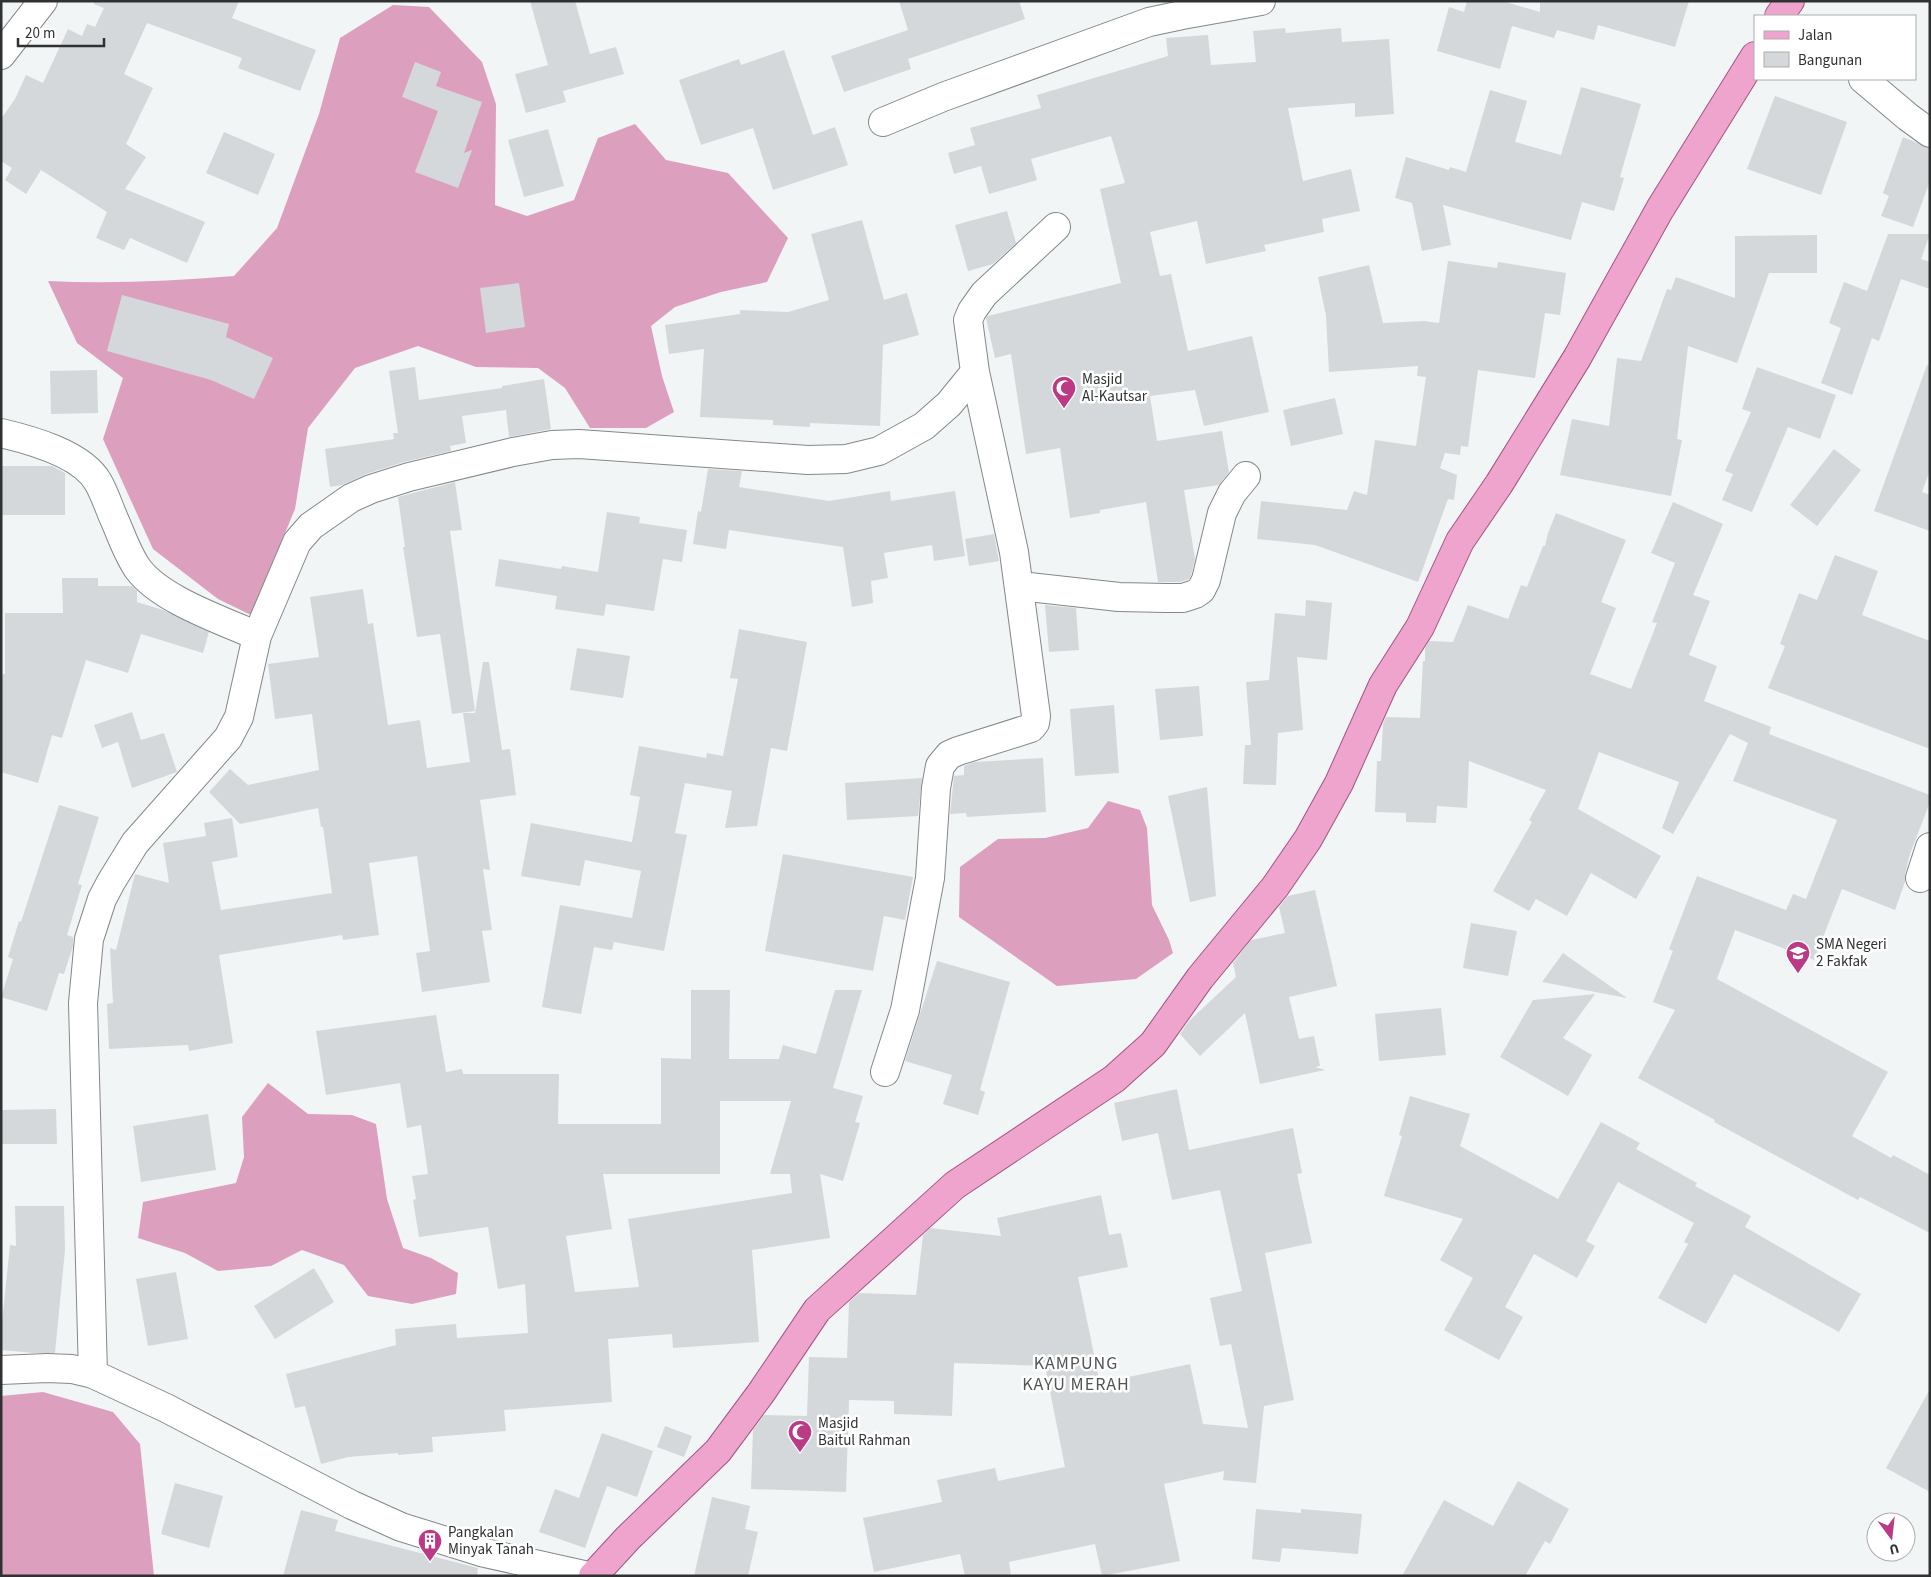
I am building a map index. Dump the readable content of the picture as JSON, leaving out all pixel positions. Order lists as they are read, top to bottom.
{
  "districts": ["KAMPUNG KAYU MERAH"],
  "places": {
    "mosque": ["Masjid Al-Kautsar", "Masjid Baitul Rahman"],
    "school or university": ["SMA Negeri 2 Fakfak"],
    "building": ["Pangkalan Minyak Tanah"]
  },
  "legend": ["Jalan", "Bangunan"],
  "scale_bar": "20 m",
  "north": "bottom"
}
